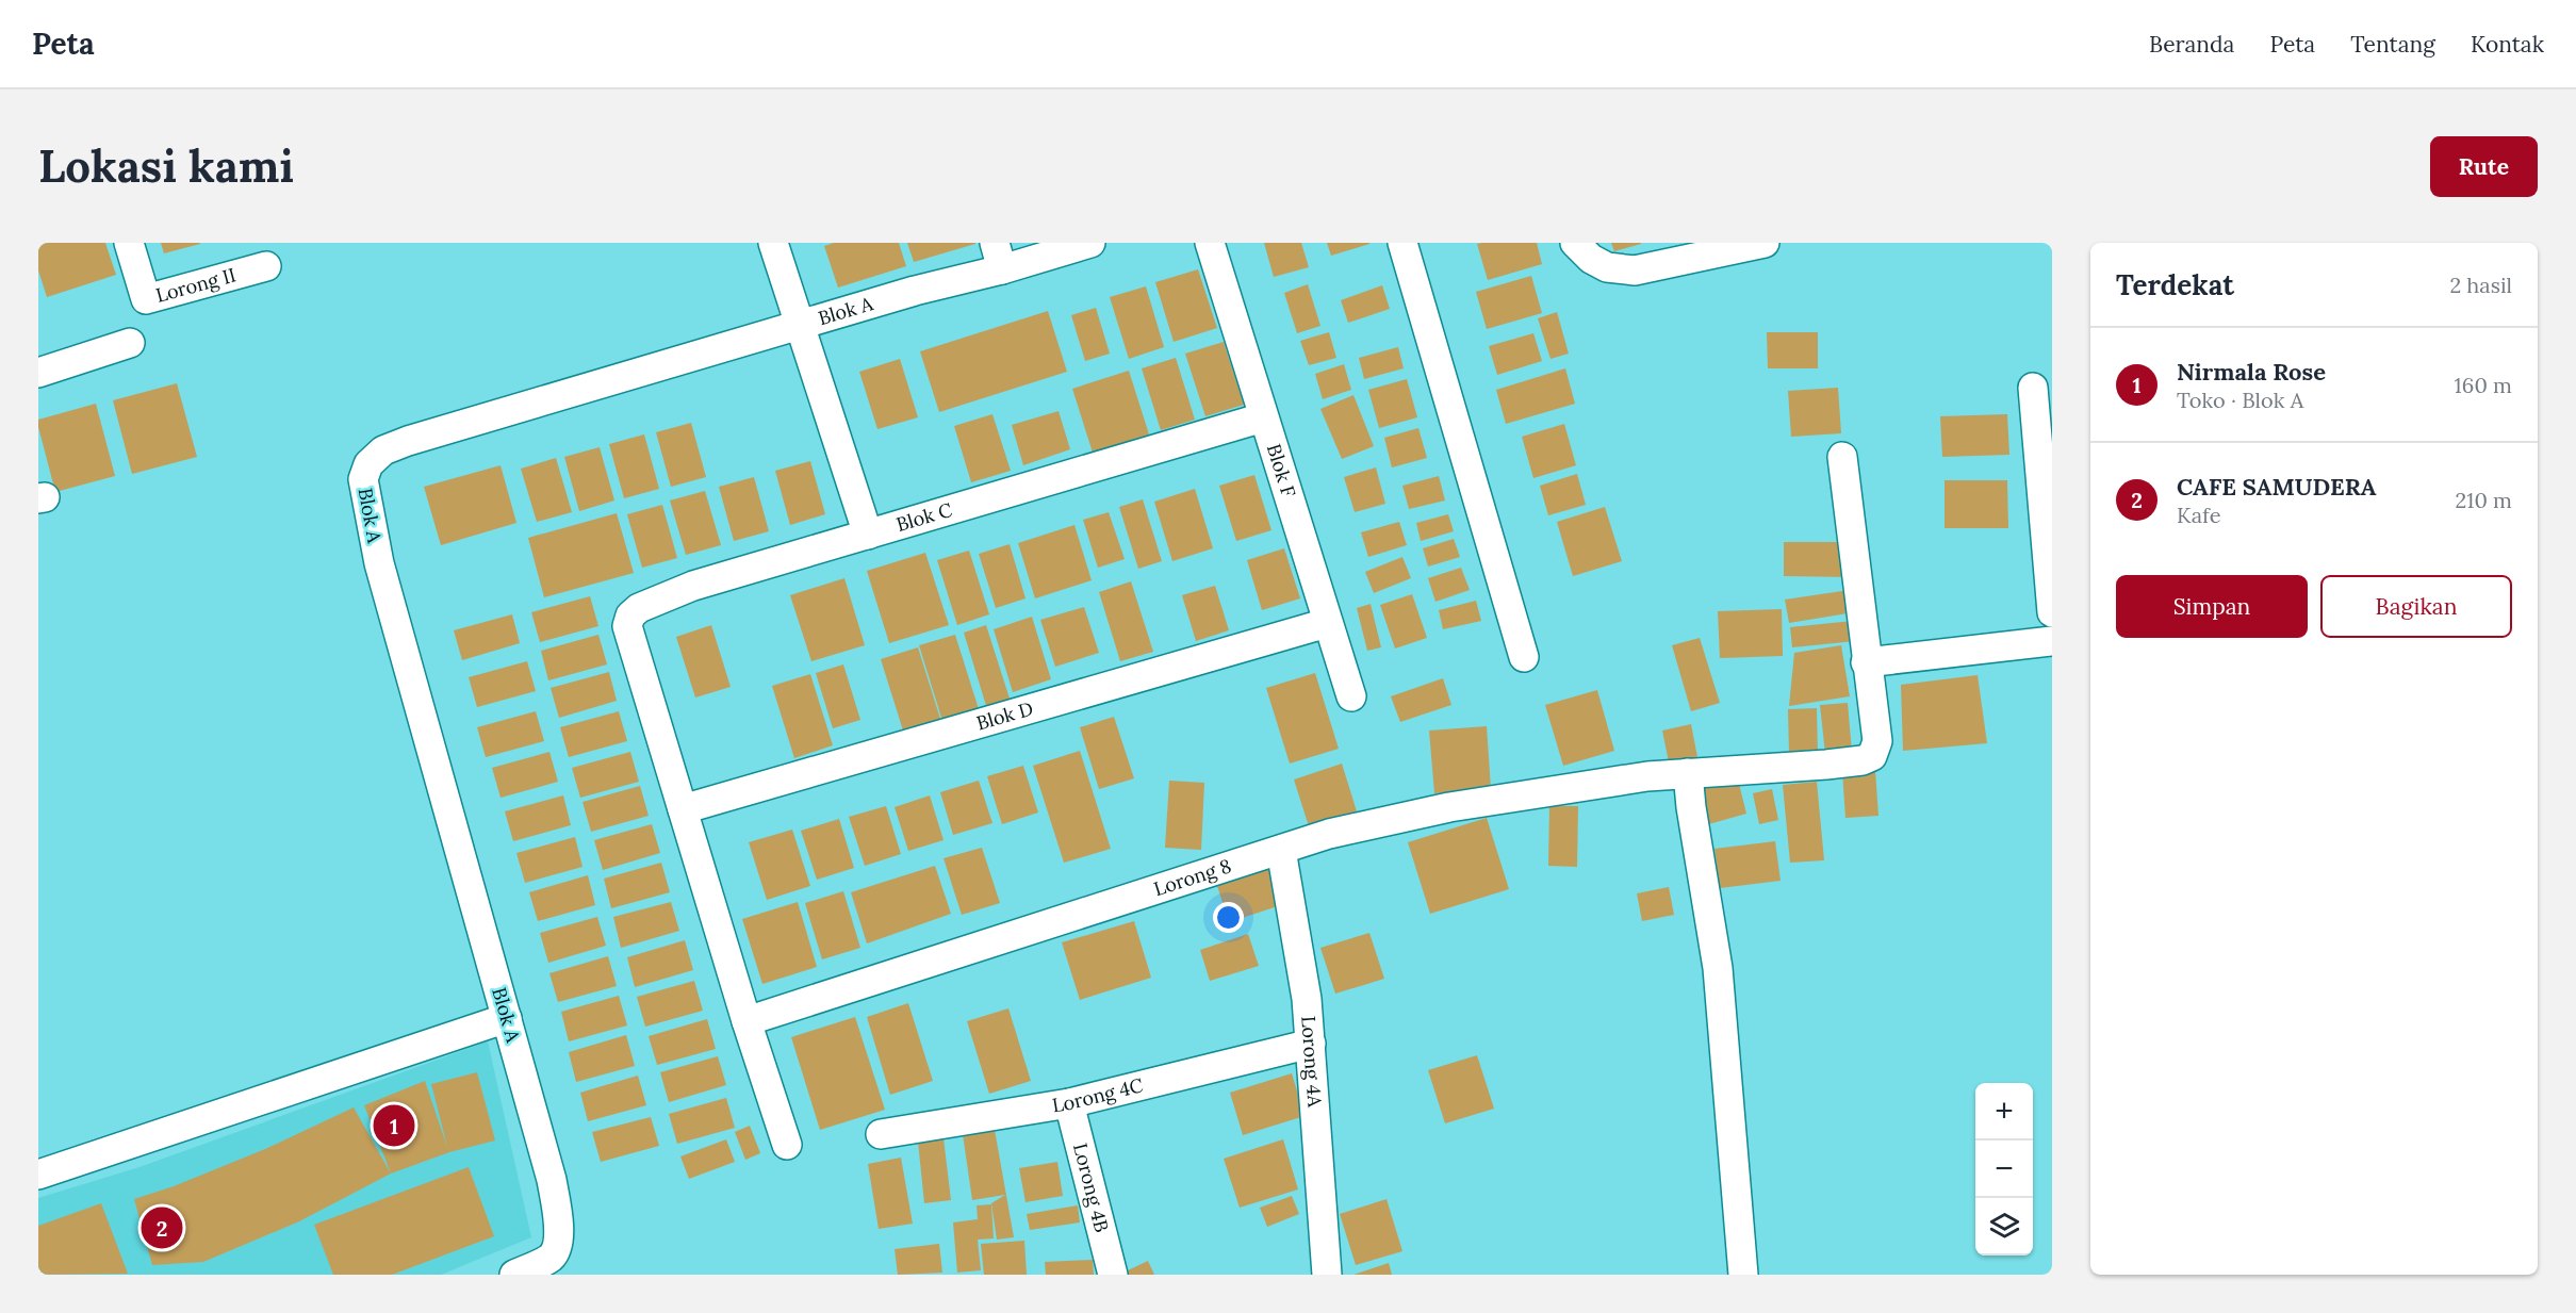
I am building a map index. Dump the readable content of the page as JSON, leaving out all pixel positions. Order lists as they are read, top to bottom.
{
  "streets": {
    "street": [
      "Lorong II",
      "Blok A",
      "Blok F",
      "Blok C",
      "Blok D",
      "Lorong 8",
      "Lorong 4A",
      "Lorong 4C",
      "Lorong 4B"
    ]
  },
  "crossings": [
    ["Blok F", "Blok C"],
    ["Blok F", "Blok D"],
    ["Blok C", "Blok D"],
    ["Lorong 8", "Lorong 4A"],
    ["Lorong 4A", "Lorong 4C"],
    ["Lorong 4C", "Lorong 4B"]
  ],
  "page": {
    "header": "Peta",
    "nav": [
      "Beranda",
      "Peta",
      "Tentang",
      "Kontak"
    ],
    "buttons": [
      "Rute",
      ["Simpan", "Bagikan"]
    ],
    "title": "Lokasi kami",
    "heading": ["Terdekat", "2 hasil"],
    "list": [
      {
        "mark": "1",
        "name": "Nirmala Rose",
        "note": "Toko · Blok A",
        "value": "160 m"
      },
      {
        "mark": "2",
        "name": "CAFE SAMUDERA",
        "note": "Kafe",
        "value": "210 m"
      }
    ],
    "map_buttons": ["+", "−"],
    "pins": ["1", "2"]
  }
}
